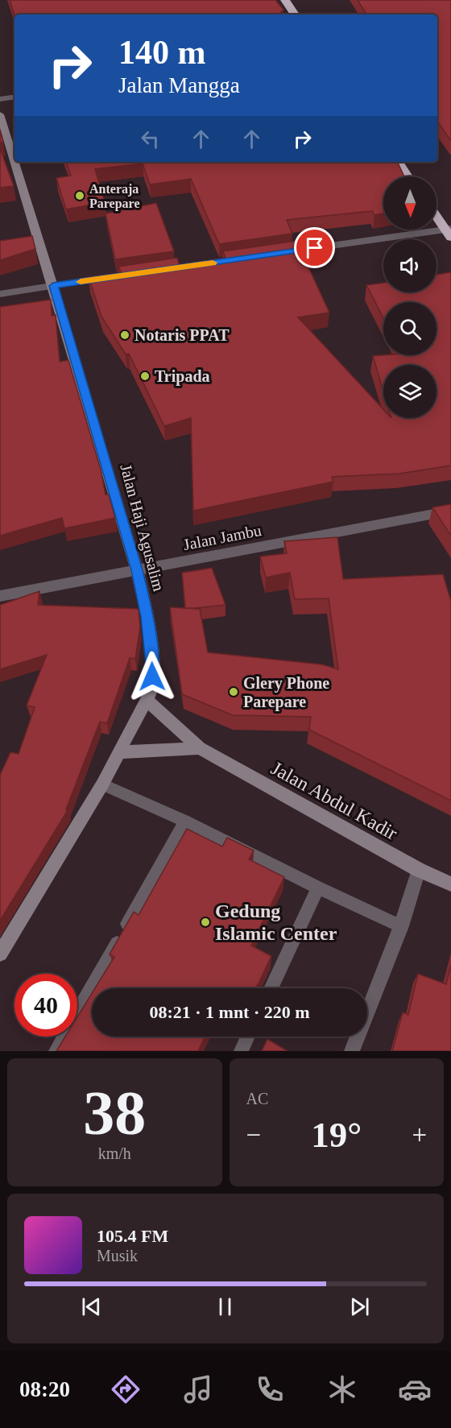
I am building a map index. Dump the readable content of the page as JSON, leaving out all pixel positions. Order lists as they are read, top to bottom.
{
  "streets": {
    "street": ["Jalan Haji Agusalim", "Jalan Jambu", "Jalan Abdul Kadir"]
  },
  "crossings": [
    ["Jalan Haji Agusalim", "Jalan Jambu"],
    ["Jalan Haji Agusalim", "Jalan Abdul Kadir"]
  ],
  "places": [
    "Anteraja Parepare",
    "Notaris PPAT",
    "Tripada",
    "Glery Phone Parepare",
    "Gedung Islamic Center"
  ],
  "north": "bottom",
  "page": {
    "turn": ["140 m", "Jalan Mangga"],
    "limit": "40",
    "trip": "08:21 · 1 mnt · 220 m",
    "tile": [
      ["38", "km/h"],
      "AC"
    ],
    "heat": ["−", "19°", "+"],
    "song": ["105.4 FM", "Musik"],
    "tabs": "08:20"
  }
}
